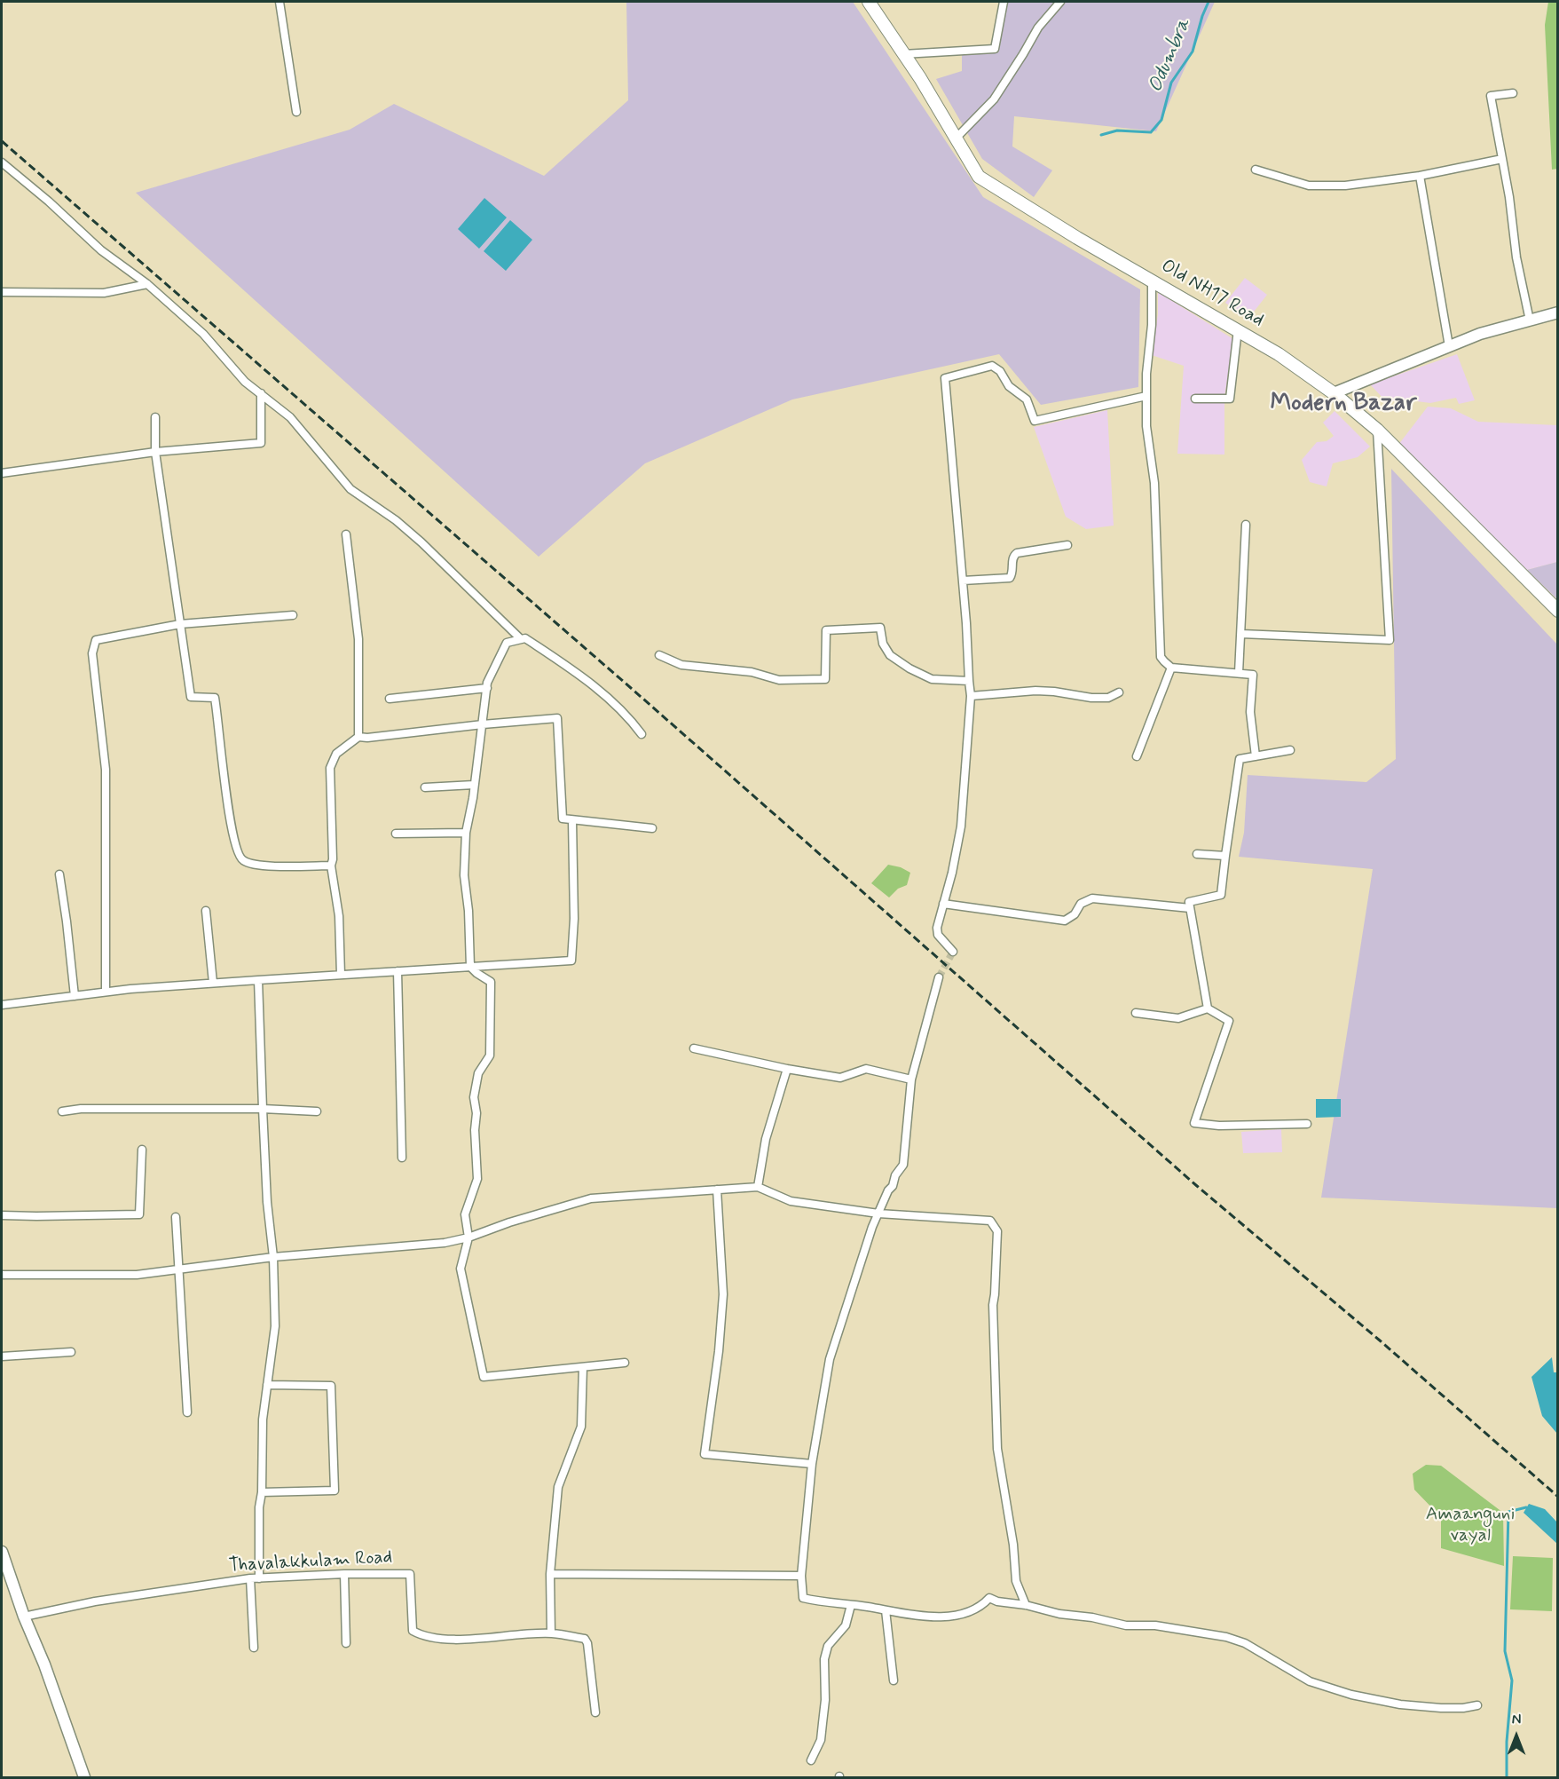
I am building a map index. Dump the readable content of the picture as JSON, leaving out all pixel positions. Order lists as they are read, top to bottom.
{
  "streets": {
    "main road": ["Old NH17 Road"],
    "street": ["Thavalakkulam Road"]
  },
  "districts": ["Modern Bazar"],
  "water": ["Odumbra"],
  "parks": ["Amaanguni vayal"],
  "north": "top"
}
